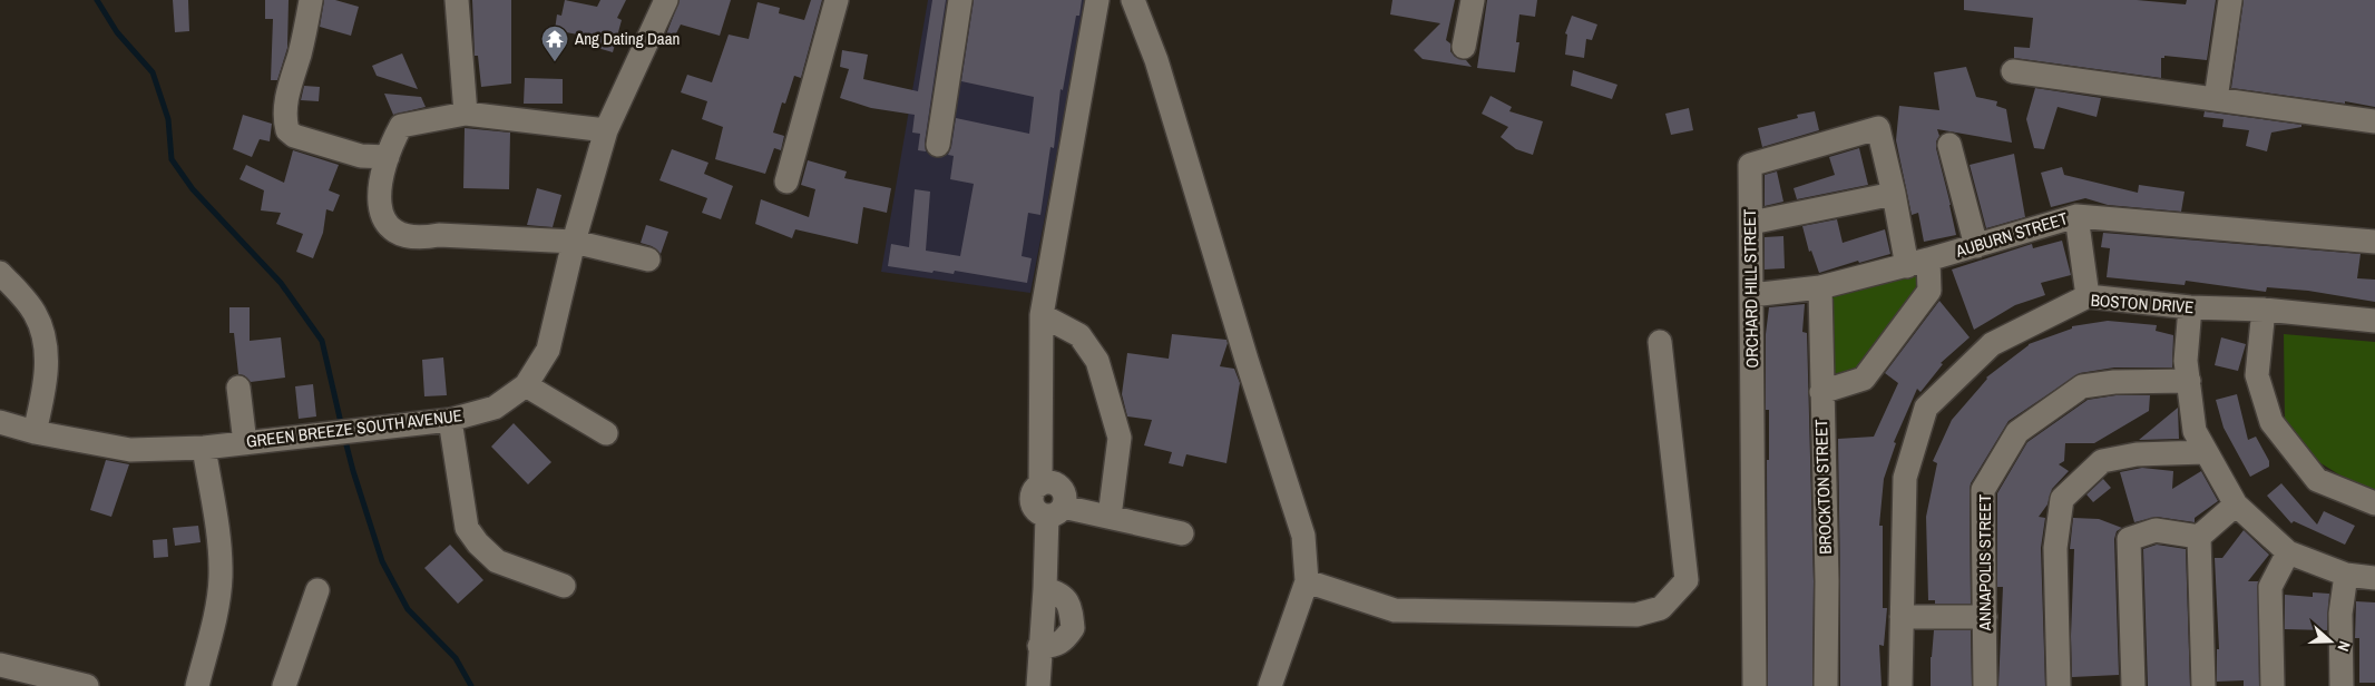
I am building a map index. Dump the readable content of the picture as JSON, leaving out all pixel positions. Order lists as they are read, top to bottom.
{
  "streets": {
    "street": [
      "AUBURN STREET",
      "ORCHARD HILL STREET",
      "BOSTON DRIVE",
      "GREEN BREEZE SOUTH AVENUE",
      "BROCKTON STREET",
      "ANNAPOLIS STREET"
    ]
  },
  "crossings": [
    ["AUBURN STREET", "ORCHARD HILL STREET"],
    ["AUBURN STREET", "BROCKTON STREET"],
    ["ORCHARD HILL STREET", "BROCKTON STREET"]
  ],
  "places": {
    "temple": ["Ang Dating Daan"]
  },
  "north": "right"
}
